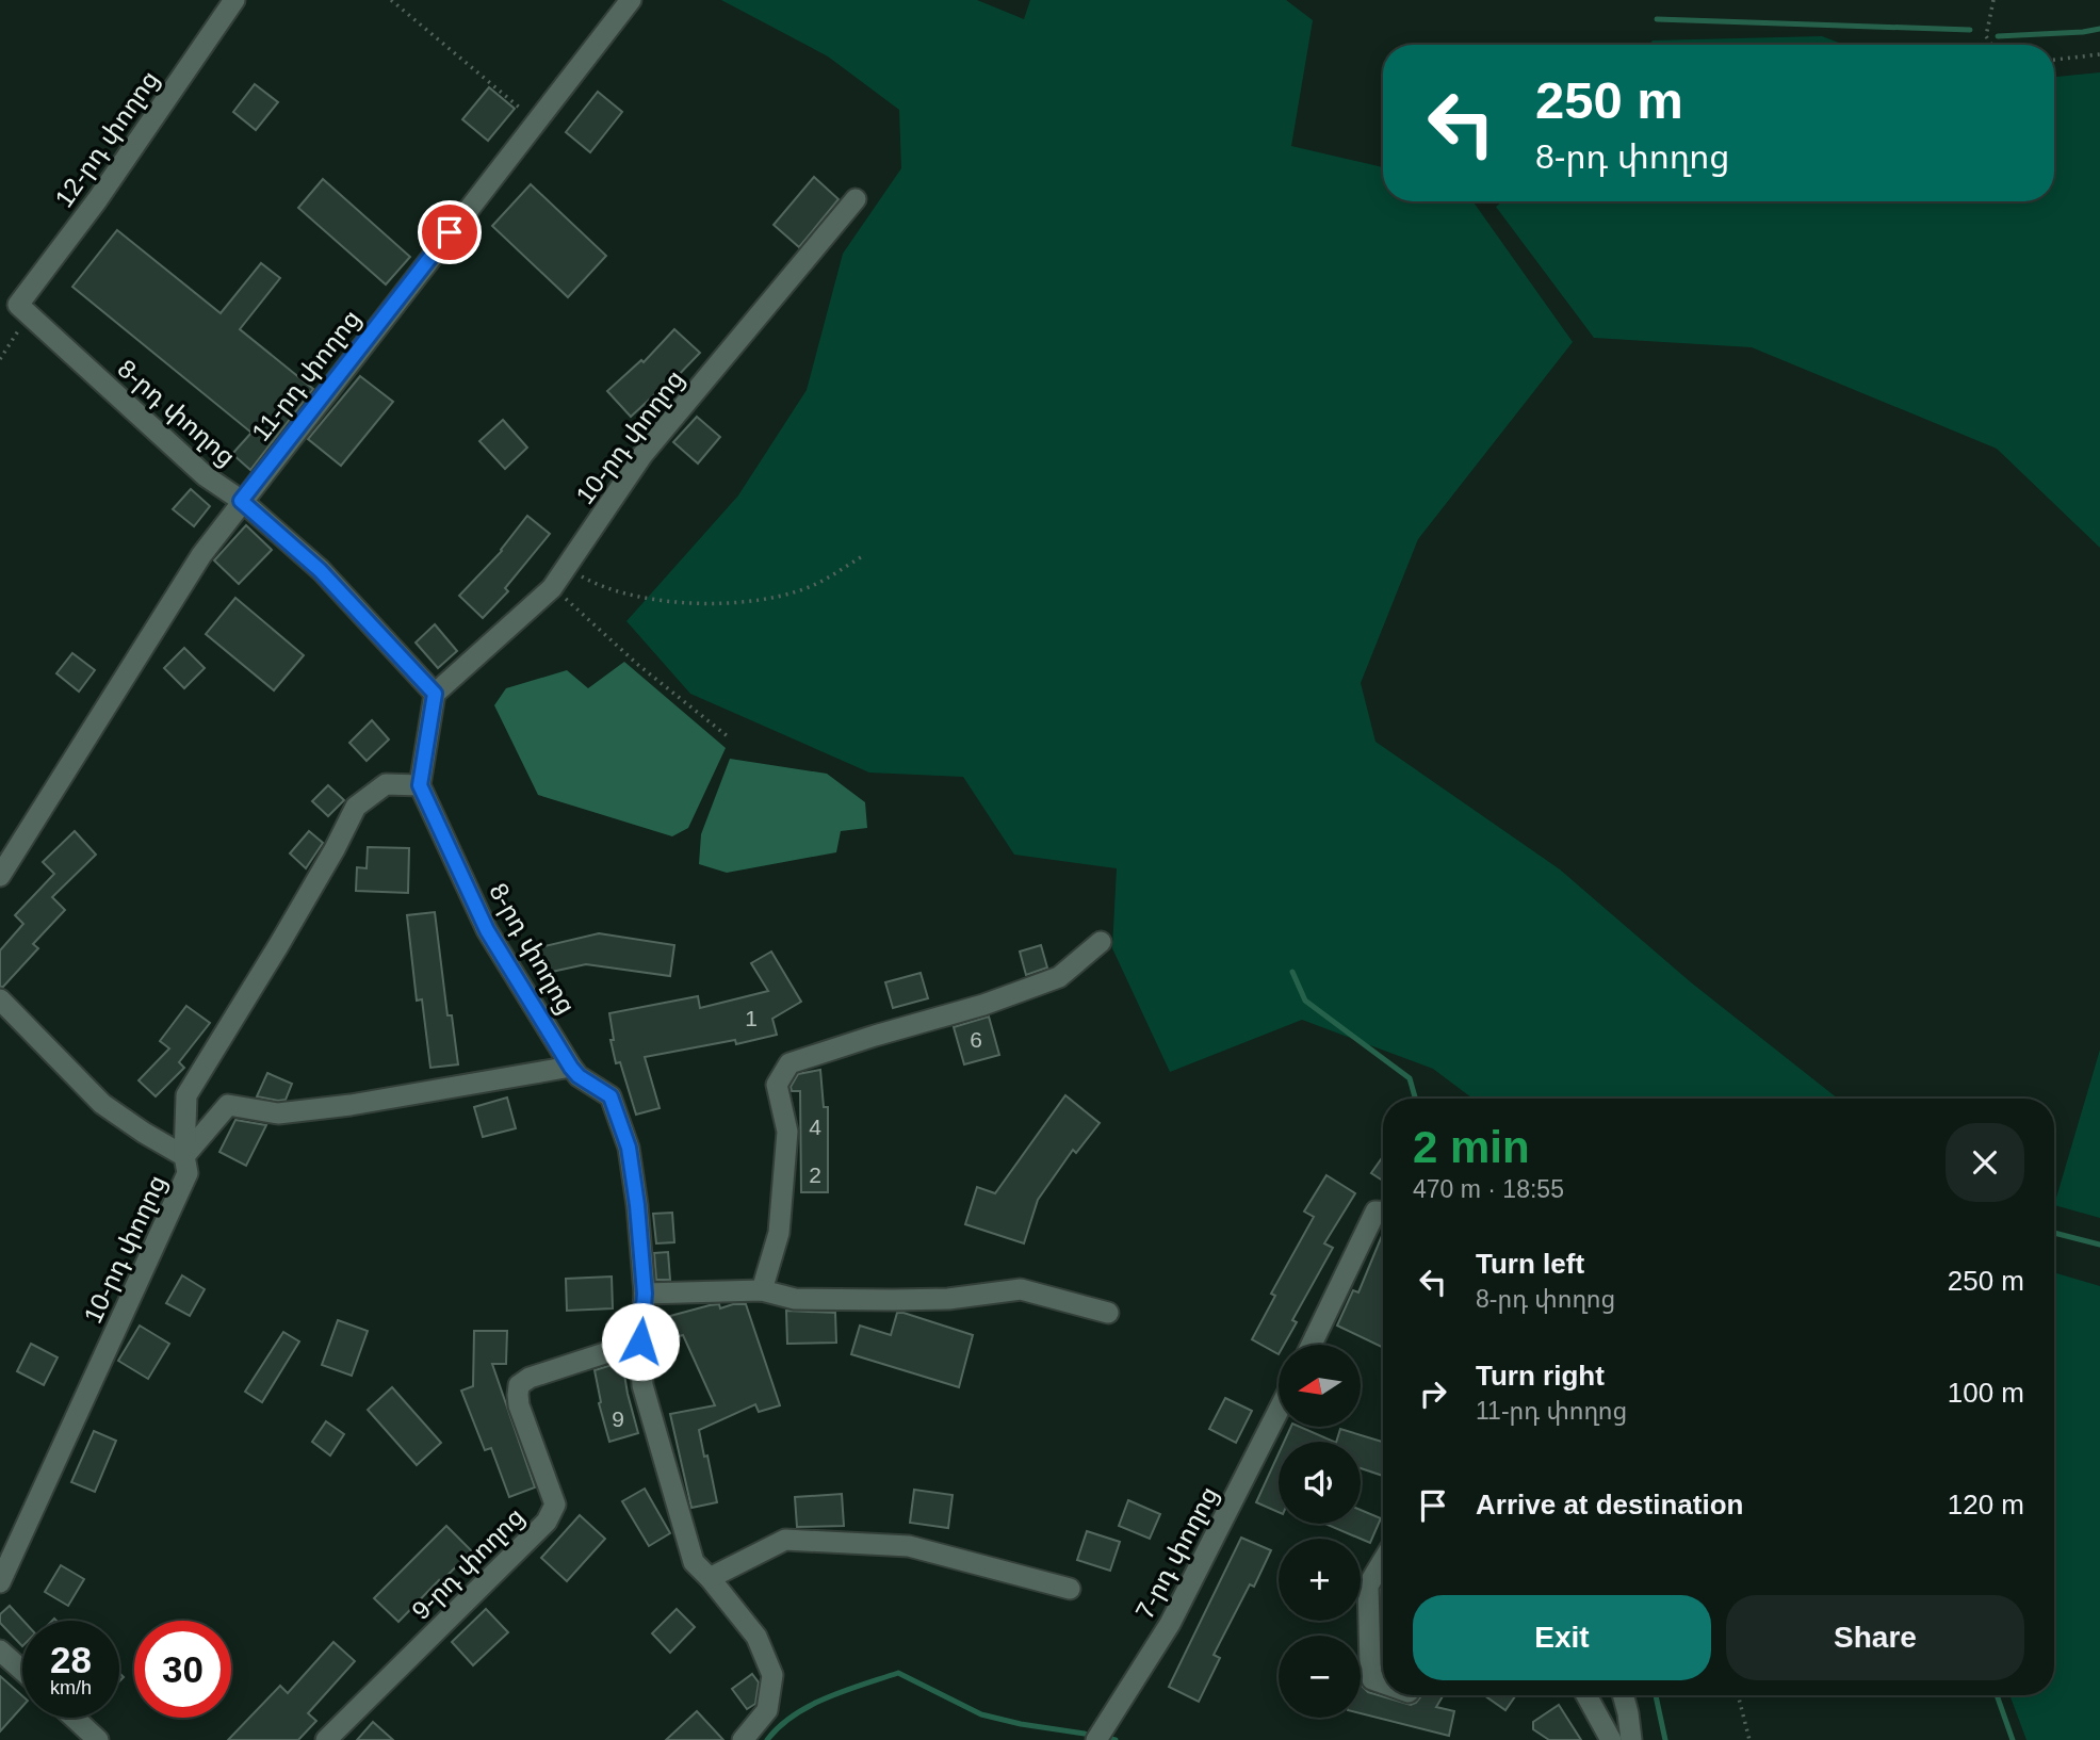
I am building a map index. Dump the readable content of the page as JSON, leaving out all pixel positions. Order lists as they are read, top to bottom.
{
  "streets": {
    "street": [
      "12-րդ փողոց",
      "11-րդ փողոց",
      "8-րդ փողոց",
      "10-րդ փողոց",
      "7-րդ փողոց",
      "9-րդ փողոց"
    ]
  },
  "crossings": [
    ["12-րդ փողոց", "8-րդ փողոց"],
    ["11-րդ փողոց", "8-րդ փողոց"],
    ["8-րդ փողոց", "10-րդ փողոց"],
    ["8-րդ փողոց", "9-րդ փողոց"]
  ],
  "house_numbers": [
    "1",
    "6",
    "4",
    "2",
    "9"
  ],
  "north": "left",
  "page": {
    "turn": ["250 m", "8-րդ փողոց"],
    "heading": ["2 min", "470 m · 18:55"],
    "list": [
      {
        "name": "Turn left",
        "note": "8-րդ փողոց",
        "value": "250 m"
      },
      {
        "name": "Turn right",
        "note": "11-րդ փողոց",
        "value": "100 m"
      },
      {
        "name": "Arrive at destination",
        "value": "120 m"
      }
    ],
    "map_buttons": ["+", "−"],
    "buttons": ["Exit", "Share"],
    "speed": "28 km/h",
    "limit": "30"
  }
}
